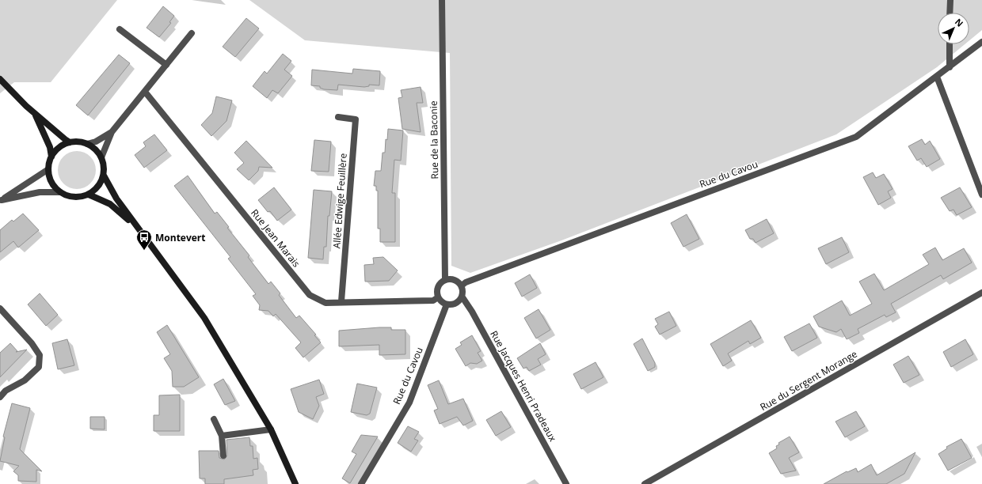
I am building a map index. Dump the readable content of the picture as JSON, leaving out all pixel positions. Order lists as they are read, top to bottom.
{
  "streets": {
    "street": [
      "Rue de la Baconie",
      "Rue du Cavou",
      "Allée Edwige Feuillère",
      "Rue Jean Marais",
      "Rue du Sergent Morange",
      "Rue Jacques Henri Pradeaux"
    ]
  },
  "crossings": [
    ["Rue de la Baconie", "Rue du Cavou"],
    ["Rue de la Baconie", "Rue Jean Marais"],
    ["Rue de la Baconie", "Rue Jacques Henri Pradeaux"],
    ["Rue du Cavou", "Rue Jean Marais"],
    ["Rue du Cavou", "Rue Jacques Henri Pradeaux"],
    ["Allée Edwige Feuillère", "Rue Jean Marais"],
    ["Rue Jean Marais", "Rue Jacques Henri Pradeaux"]
  ],
  "places": {
    "bus stop": ["Montevert"]
  },
  "north": "top right"
}
